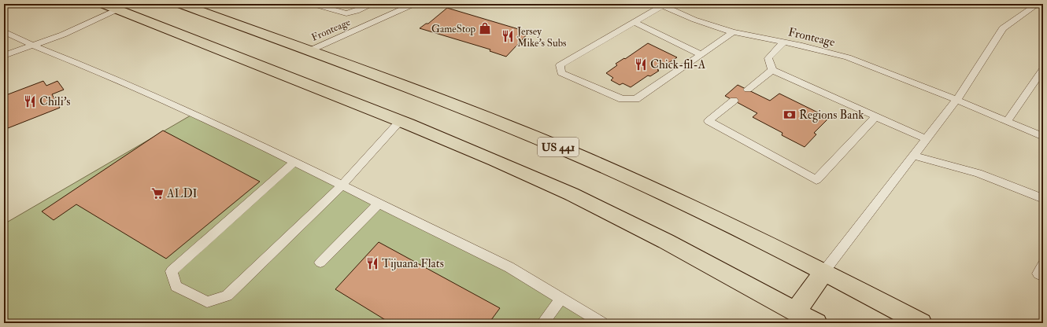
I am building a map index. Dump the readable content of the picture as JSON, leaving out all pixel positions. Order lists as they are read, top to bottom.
{
  "streets": {
    "main road": ["US 441"],
    "lane": ["Fronteage"]
  },
  "crossings": [
    ["Fronteage", "US 441"]
  ],
  "places": {
    "shop": ["GameStop"],
    "restaurant": [
      "Jersey Mike's Subs",
      "Chick-fil-A",
      "Chili's",
      "Tijuana Flats"
    ],
    "bank": ["Regions Bank"],
    "supermarket": ["ALDI"]
  }
}
